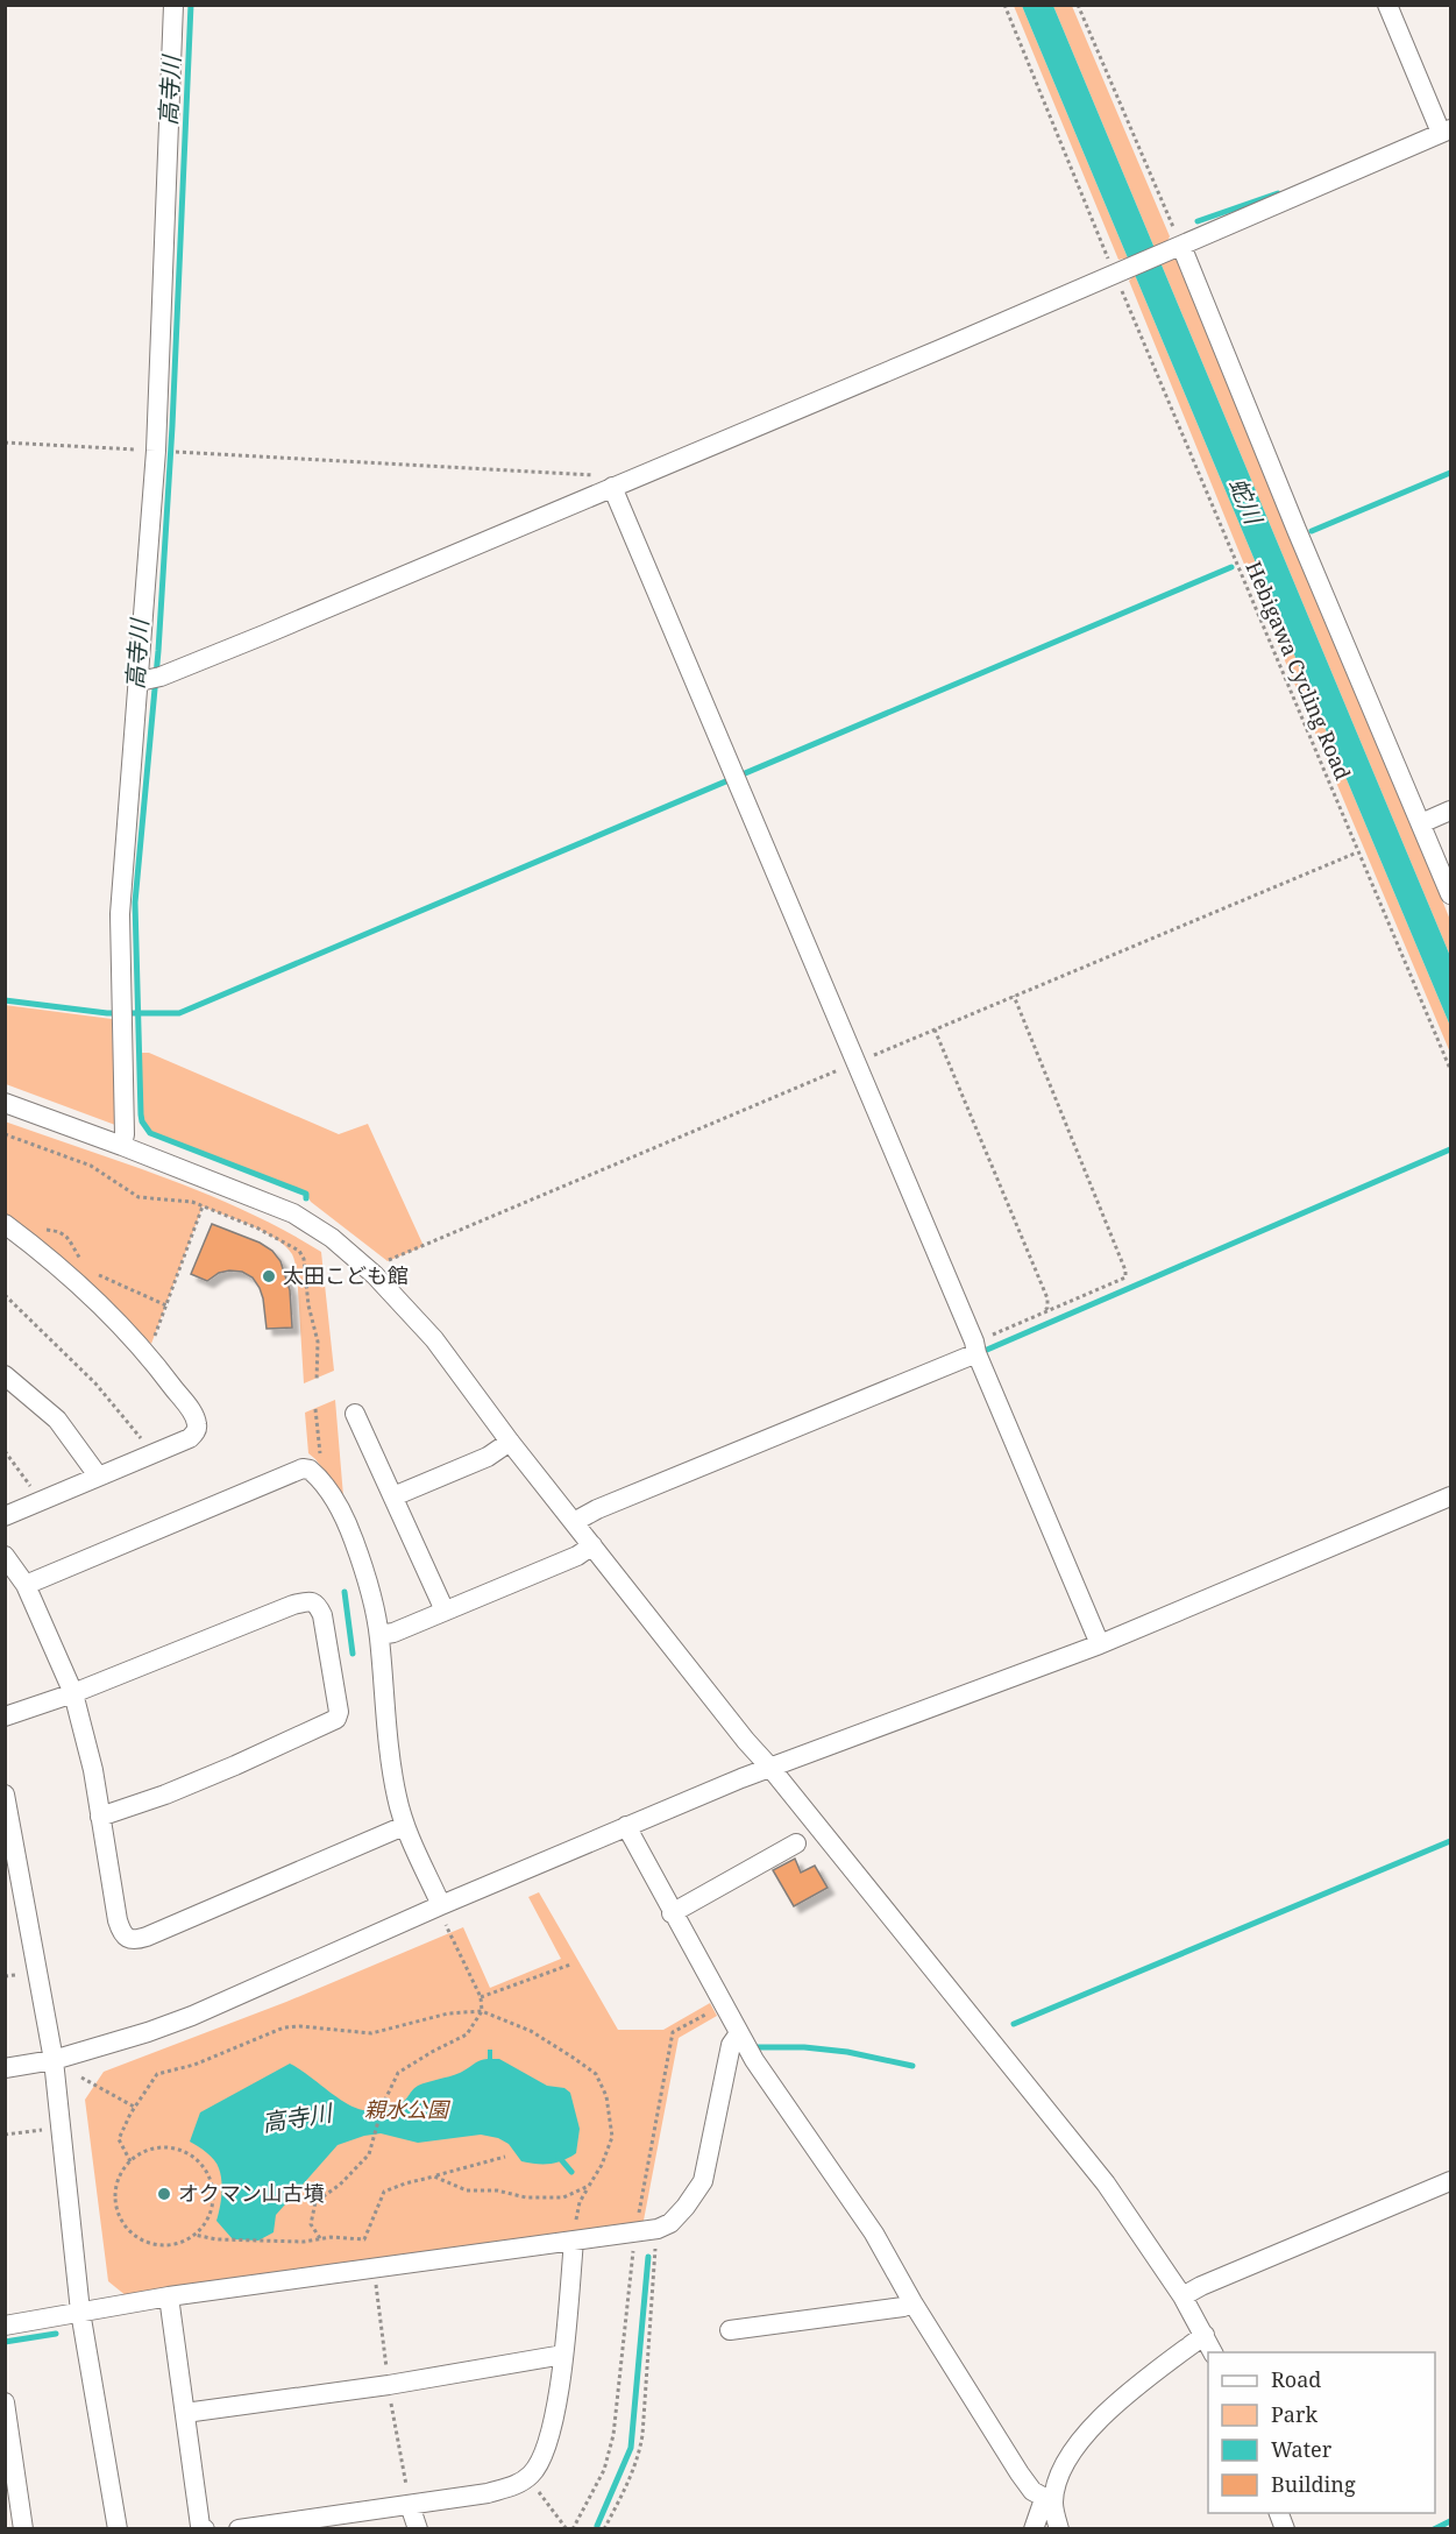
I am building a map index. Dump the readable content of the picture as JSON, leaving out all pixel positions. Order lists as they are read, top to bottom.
{
  "streets": {
    "path": ["Hebigawa Cycling Road"]
  },
  "water": ["高寺川", "蛇川"],
  "parks": ["親水公園"],
  "places": ["太田こども館", "オクマン山古墳"],
  "legend": [
    "Road",
    "Park",
    "Water",
    "Building"
  ]
}
